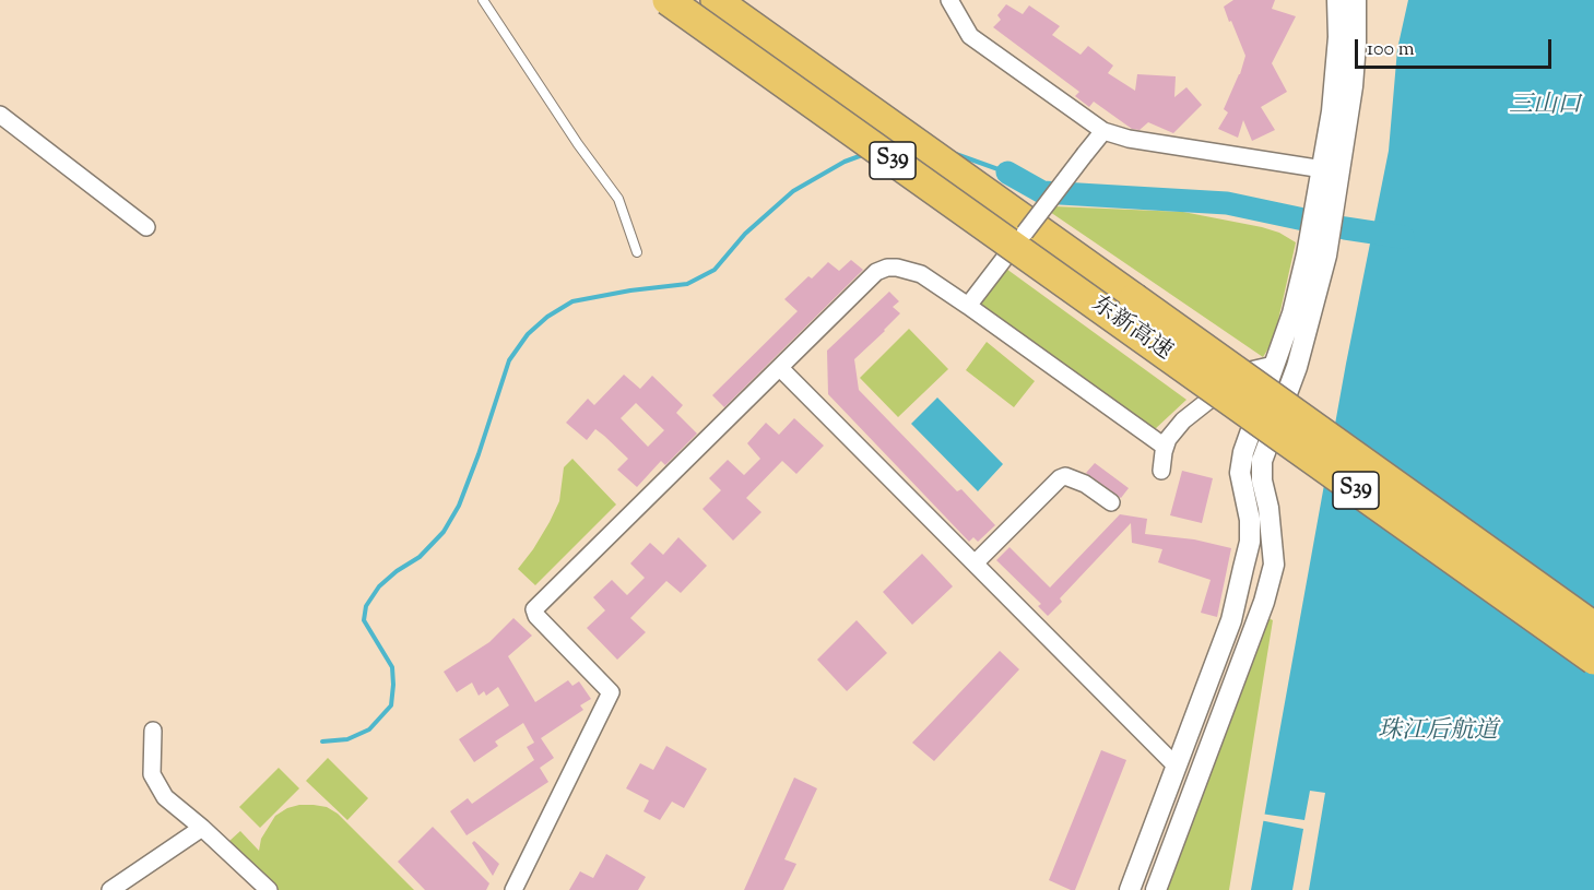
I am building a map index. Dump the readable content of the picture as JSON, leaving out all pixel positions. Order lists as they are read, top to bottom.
{
  "streets": {
    "highway": ["S39", "东新高速"]
  },
  "water": ["三山口", "珠江后航道"],
  "scale_bar": "100 m"
}
